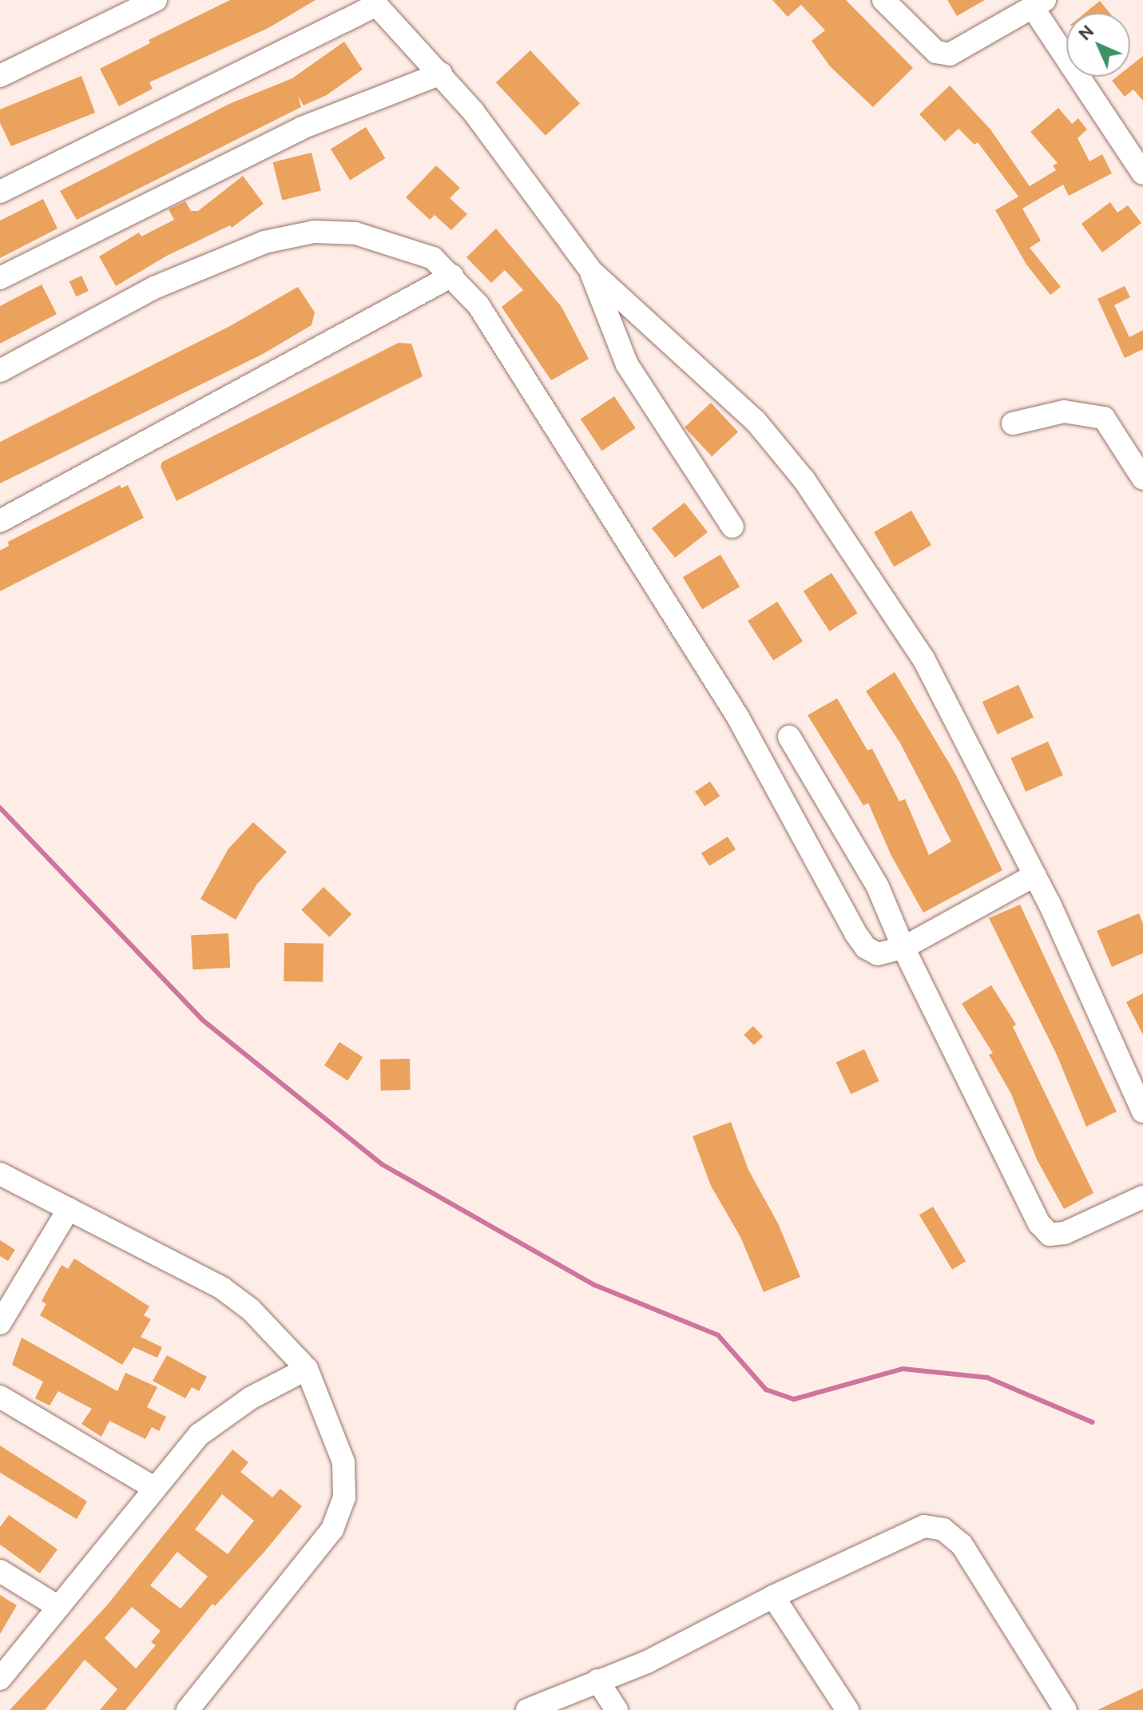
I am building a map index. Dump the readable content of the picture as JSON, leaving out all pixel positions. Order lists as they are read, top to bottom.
{
  "north": "top left"
}
